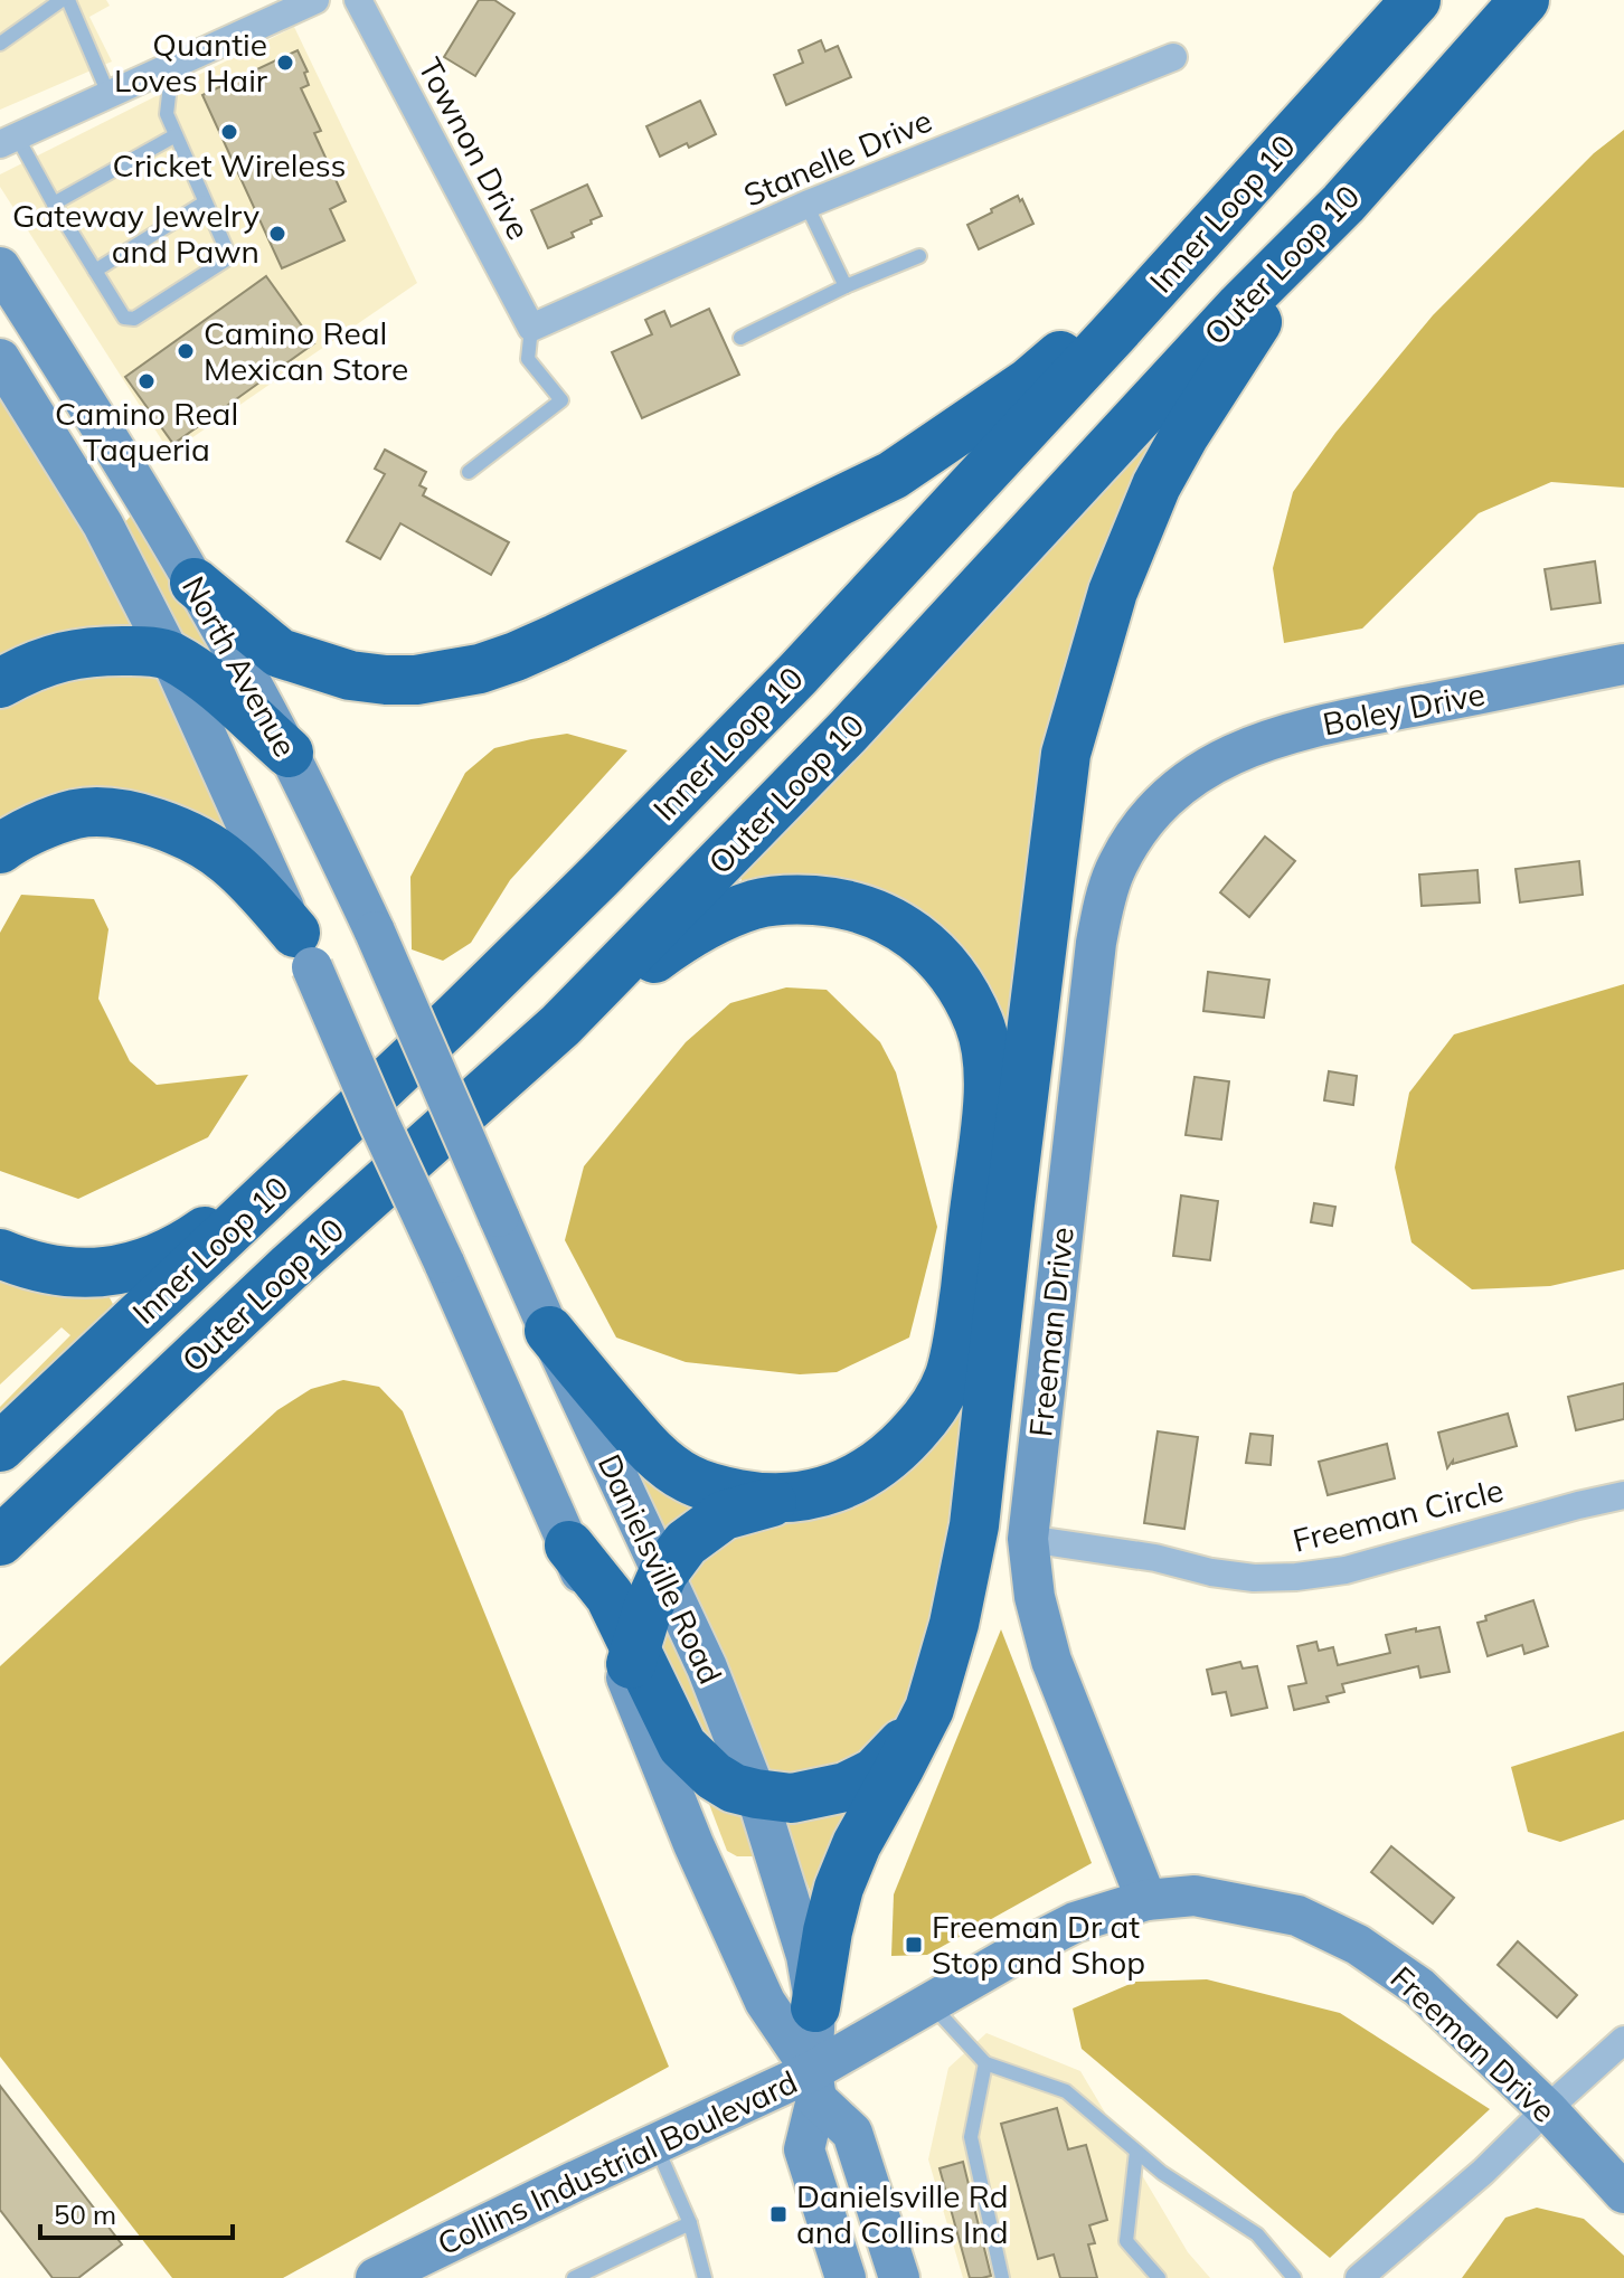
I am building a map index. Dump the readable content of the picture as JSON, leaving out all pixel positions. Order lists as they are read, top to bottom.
{
  "streets": {
    "highway": ["Inner Loop 10", "Outer Loop 10"],
    "main road": [
      "North Avenue",
      "Boley Drive",
      "Freeman Drive",
      "Danielsville Road",
      "Collins Industrial Boulevard"
    ],
    "street": ["Townon Drive", "Stanelle Drive", "Freeman Circle"]
  },
  "crossings": [
    ["Townon Drive", "Stanelle Drive"],
    ["North Avenue", "Danielsville Road"],
    ["Boley Drive", "Freeman Drive"],
    ["Freeman Drive", "Freeman Circle"],
    ["Freeman Drive", "Danielsville Road"],
    ["Freeman Drive", "Collins Industrial Boulevard"],
    ["Danielsville Road", "Collins Industrial Boulevard"]
  ],
  "places": {
    "other": [
      "Quantie Loves Hair",
      "Cricket Wireless",
      "Gateway Jewelry and Pawn",
      "Camino Real Mexican Store",
      "Camino Real Taqueria"
    ],
    "transit": ["Freeman Dr at Stop and Shop", "Danielsville Rd and Collins Ind"]
  },
  "scale_bar": "50 m"
}
